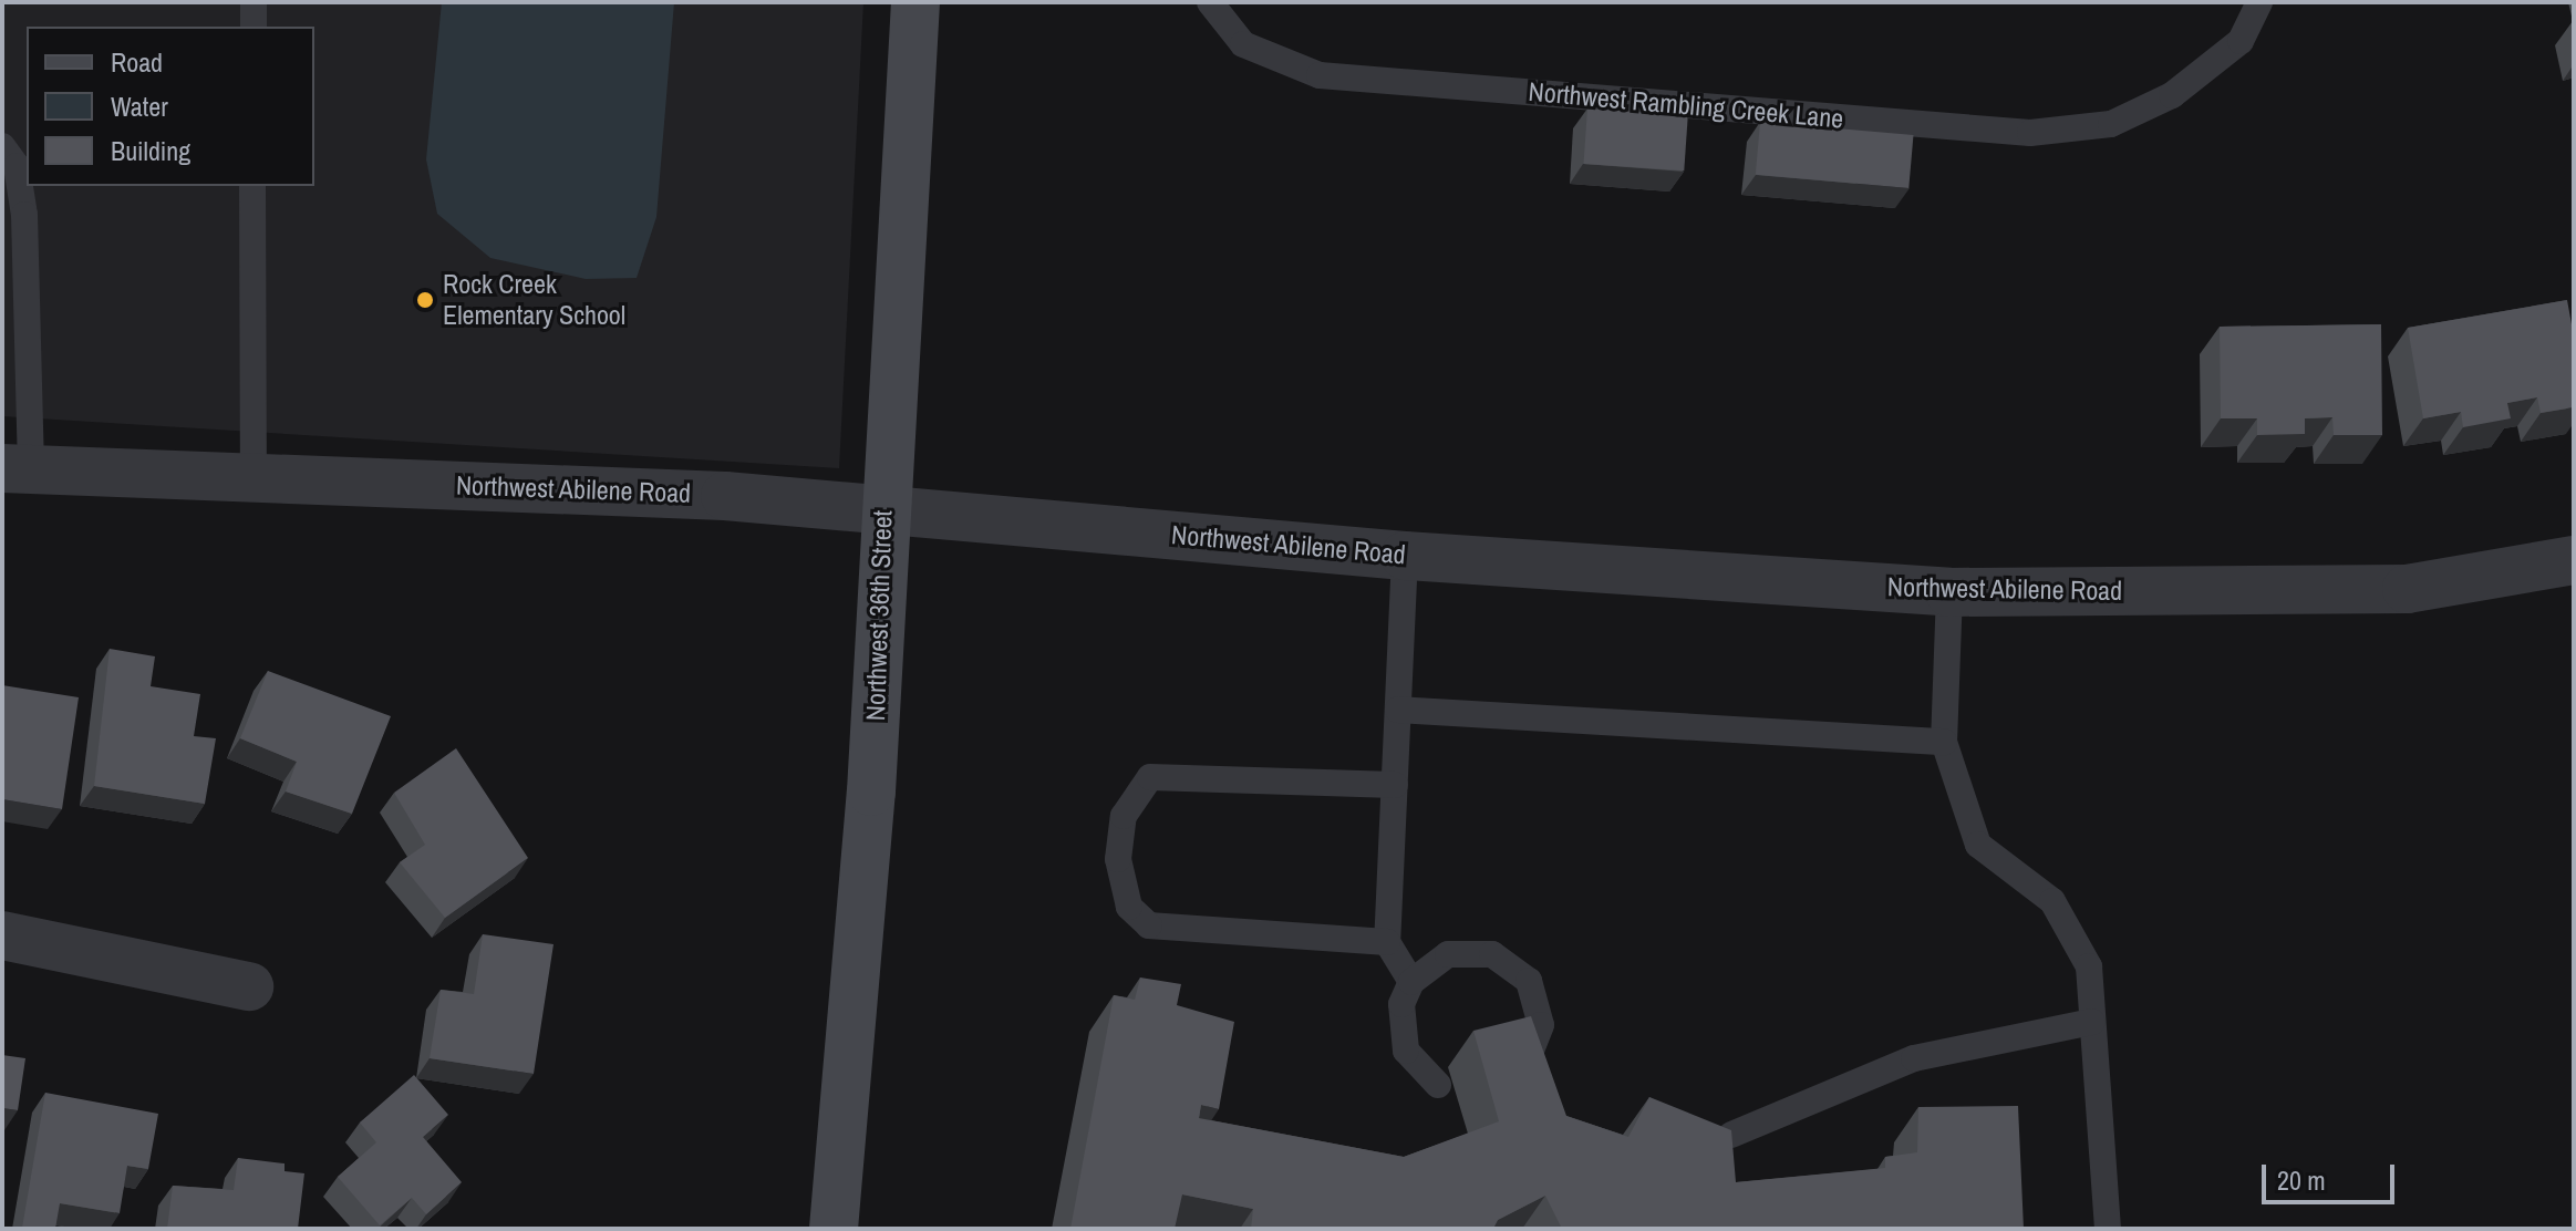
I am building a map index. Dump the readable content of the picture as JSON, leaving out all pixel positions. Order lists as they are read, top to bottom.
{
  "streets": {
    "main road": ["Northwest 36th Street"],
    "street": ["Northwest Abilene Road"],
    "lane": ["Northwest Rambling Creek Lane"]
  },
  "crossings": [
    ["Northwest Abilene Road", "Northwest 36th Street"]
  ],
  "places": ["Rock Creek Elementary School"],
  "legend": ["Road", "Water", "Building"],
  "scale_bar": "20 m"
}
